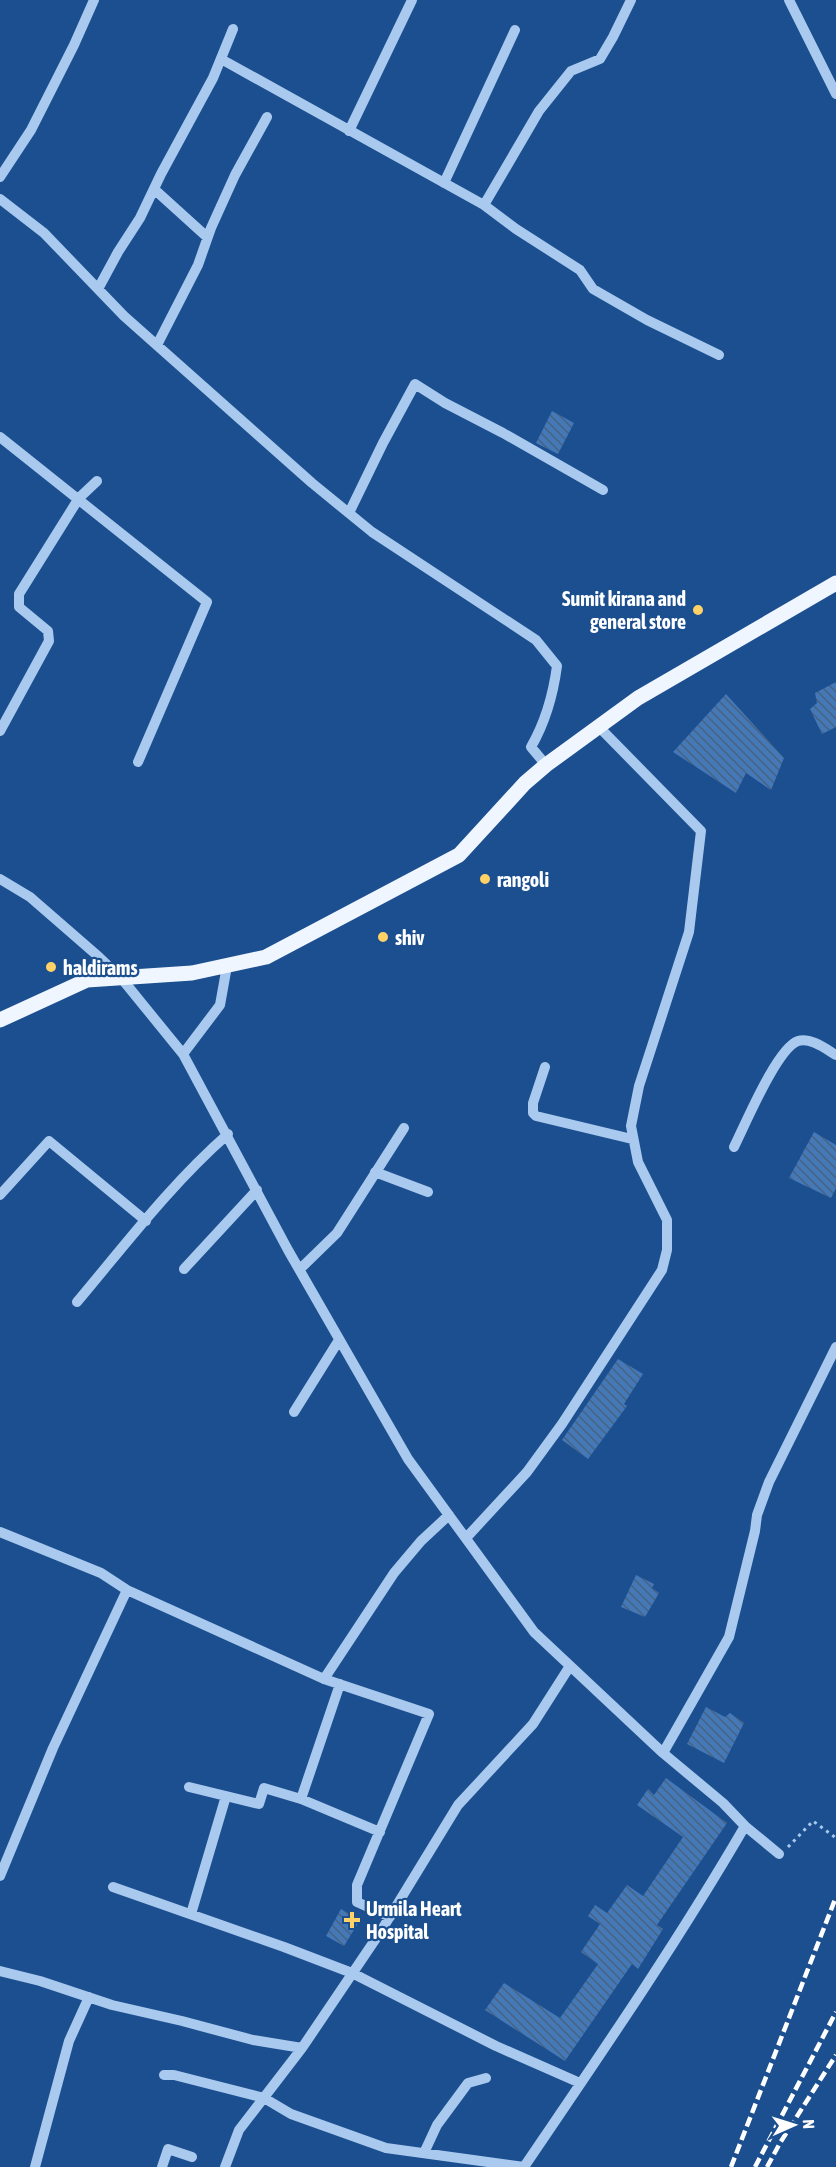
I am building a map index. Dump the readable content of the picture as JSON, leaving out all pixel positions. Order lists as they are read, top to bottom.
{
  "places": {
    "other": [
      "Sumit kirana and general store",
      "rangoli",
      "shiv",
      "haldirams"
    ],
    "health": ["Urmila Heart Hospital"]
  },
  "north": "right"
}
